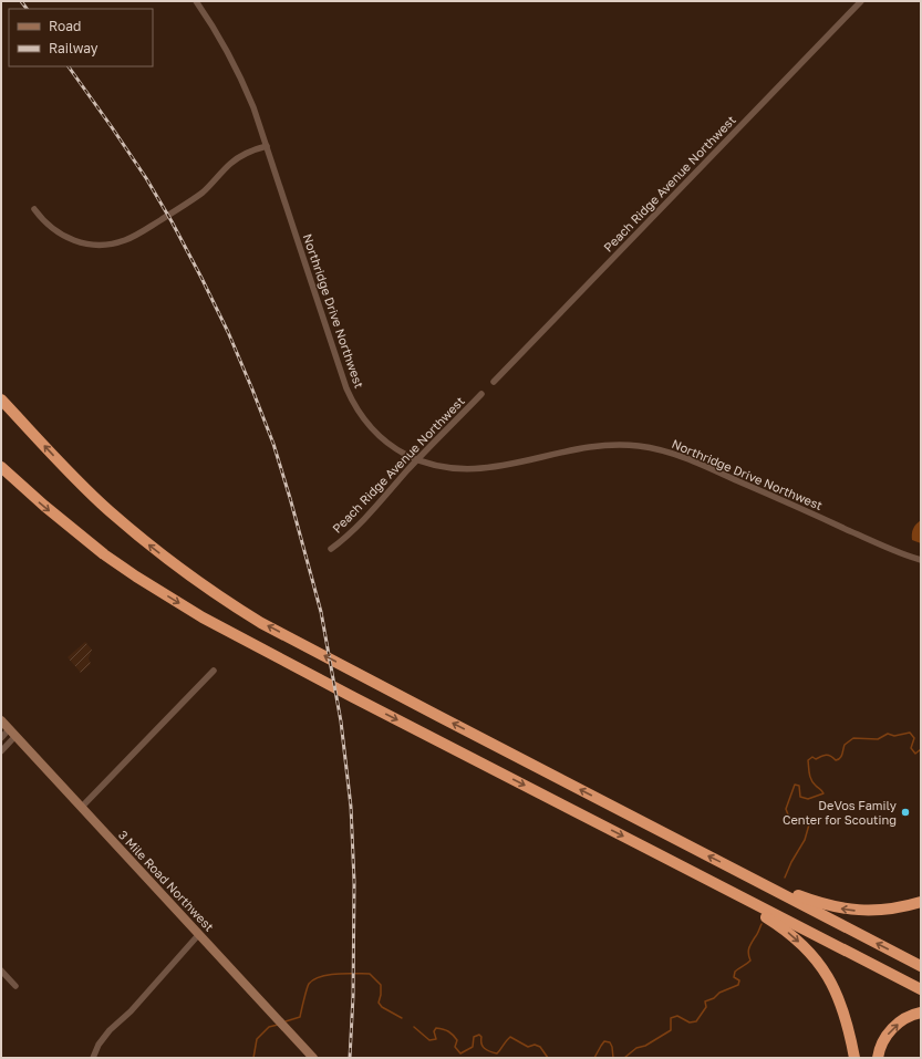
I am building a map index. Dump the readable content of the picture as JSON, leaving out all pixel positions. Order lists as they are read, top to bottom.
{
  "streets": {
    "main road": ["3 Mile Road Northwest"],
    "street": ["Peach Ridge Avenue Northwest", "Northridge Drive Northwest"]
  },
  "crossings": [
    ["Peach Ridge Avenue Northwest", "Northridge Drive Northwest"]
  ],
  "places": ["DeVos Family Center for Scouting"],
  "legend": ["Road", "Railway"]
}
